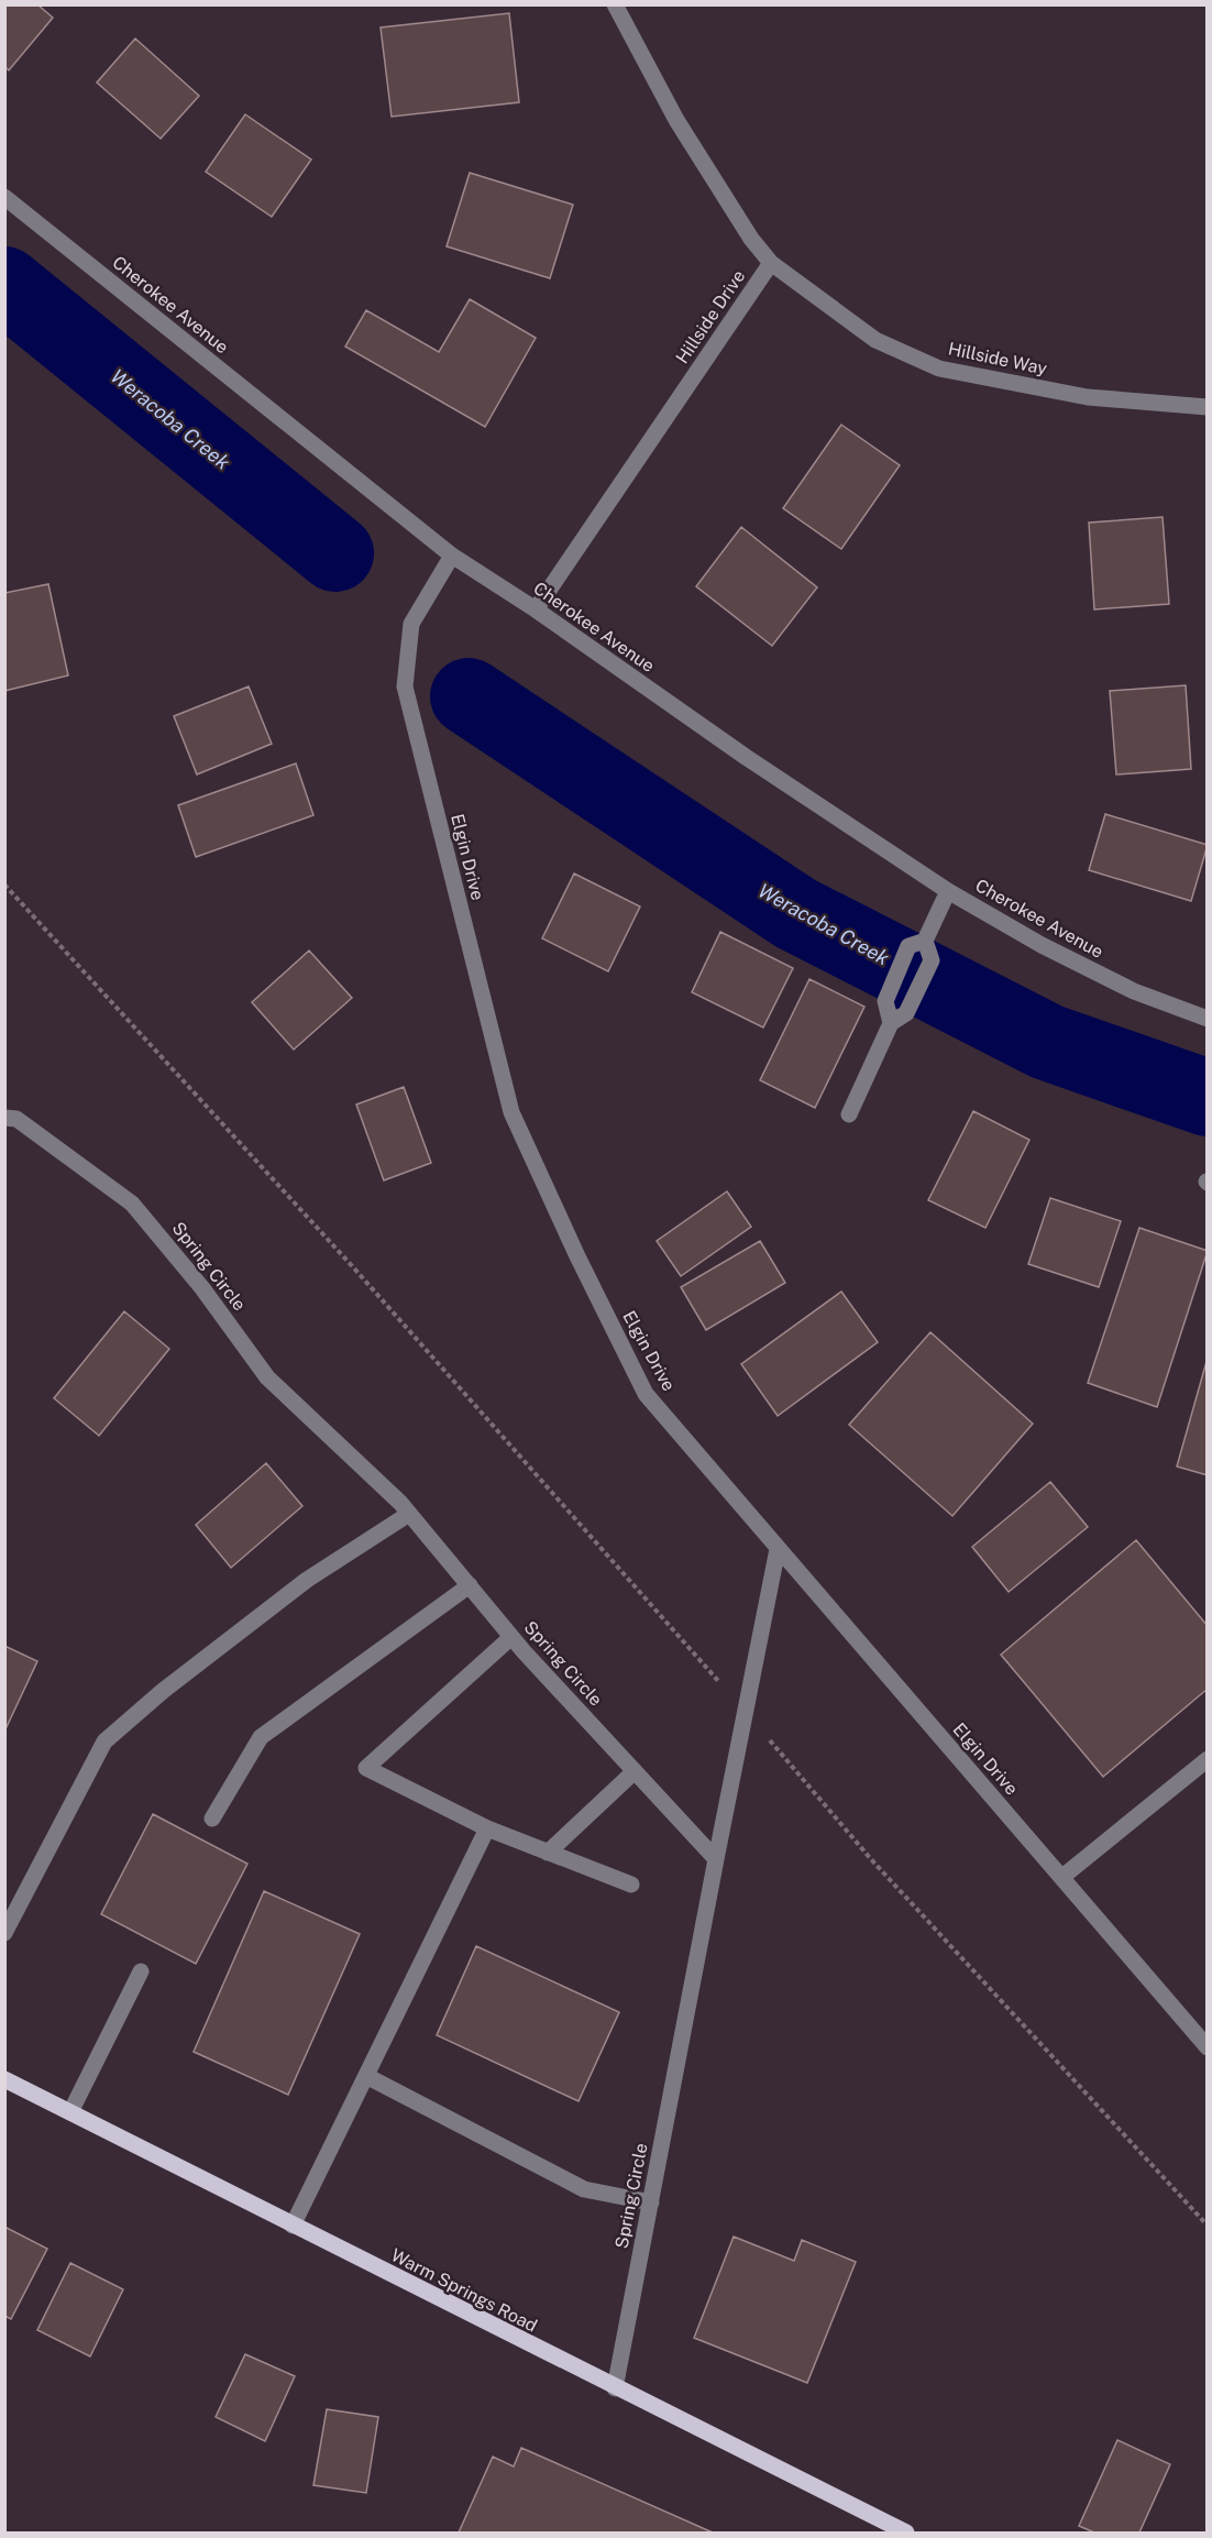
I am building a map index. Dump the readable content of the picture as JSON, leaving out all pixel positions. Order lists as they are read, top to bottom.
{
  "streets": {
    "main road": ["Warm Springs Road"],
    "street": [
      "Cherokee Avenue",
      "Hillside Drive",
      "Hillside Way",
      "Elgin Drive",
      "Spring Circle"
    ]
  },
  "crossings": [
    ["Cherokee Avenue", "Hillside Drive"],
    ["Cherokee Avenue", "Elgin Drive"],
    ["Hillside Drive", "Hillside Way"],
    ["Spring Circle", "Warm Springs Road"]
  ],
  "water": ["Weracoba Creek"]
}
